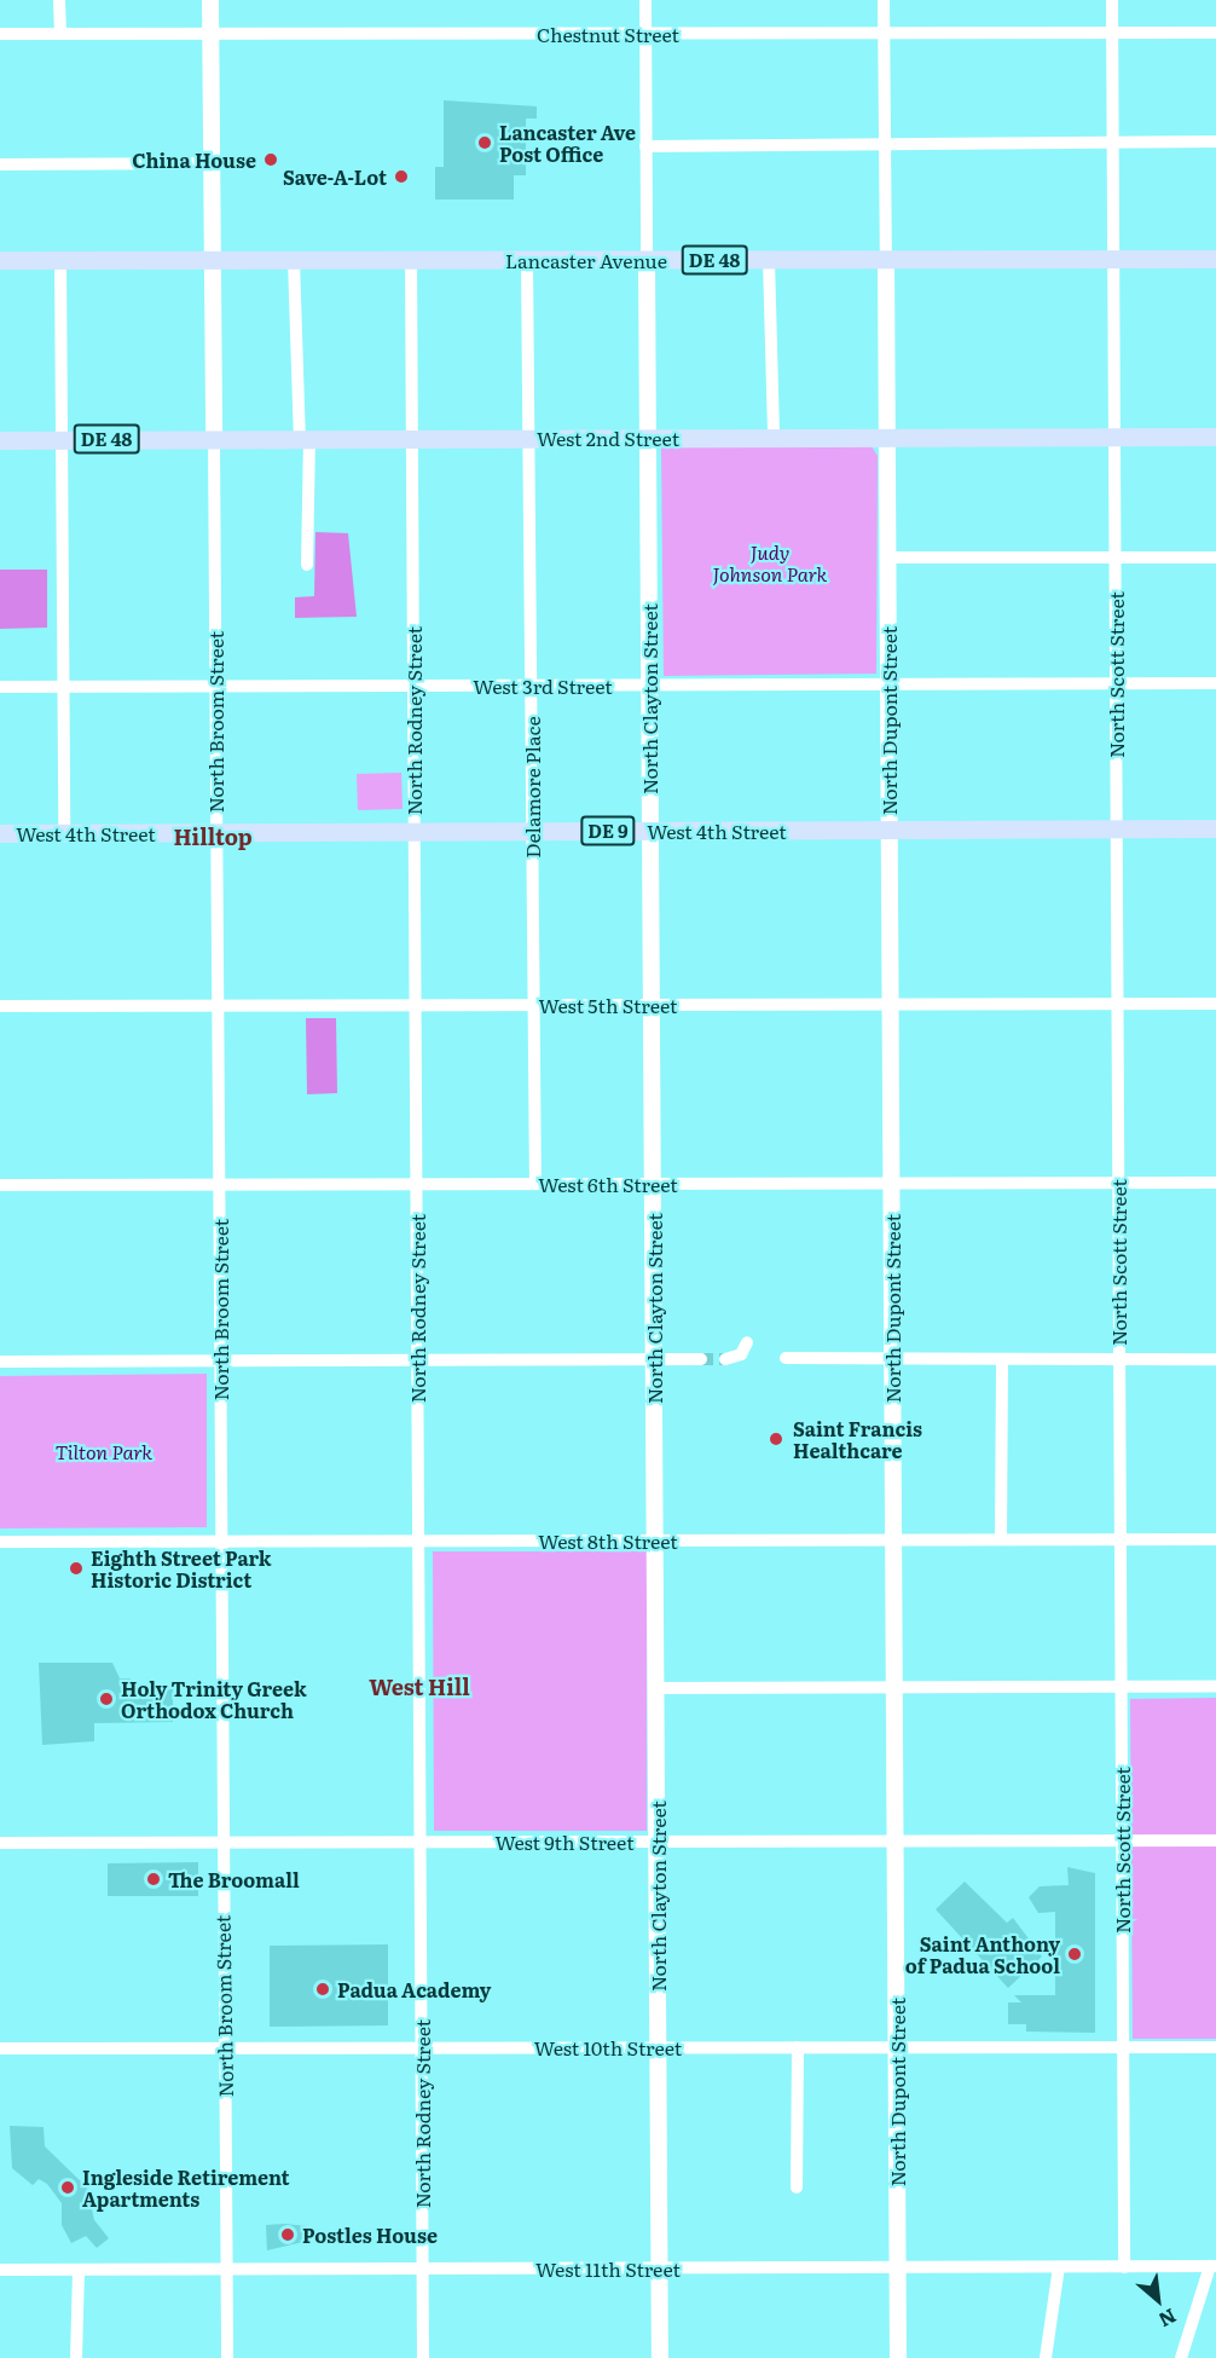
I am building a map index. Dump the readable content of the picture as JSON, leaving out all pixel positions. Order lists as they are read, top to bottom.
{
  "streets": {
    "main road": [
      "Lancaster Avenue",
      "DE 48",
      "West 2nd Street",
      "DE 9",
      "West 4th Street"
    ],
    "street": [
      "Chestnut Street",
      "North Scott Street",
      "West 3rd Street",
      "North Clayton Street",
      "North Rodney Street",
      "North Dupont Street",
      "North Broom Street",
      "Delamore Place",
      "West 5th Street",
      "West 6th Street",
      "West 8th Street",
      "West 9th Street",
      "West 10th Street",
      "West 11th Street"
    ]
  },
  "crossings": [
    ["Chestnut Street", "North Scott Street"],
    ["Chestnut Street", "North Broom Street"],
    ["Lancaster Avenue", "North Scott Street"],
    ["Lancaster Avenue", "North Clayton Street"],
    ["Lancaster Avenue", "North Rodney Street"],
    ["Lancaster Avenue", "North Dupont Street"],
    ["Lancaster Avenue", "North Broom Street"],
    ["Lancaster Avenue", "Delamore Place"],
    ["West 2nd Street", "North Scott Street"],
    ["West 2nd Street", "North Clayton Street"],
    ["West 2nd Street", "North Rodney Street"],
    ["West 2nd Street", "North Dupont Street"],
    ["West 2nd Street", "North Broom Street"],
    ["West 2nd Street", "Delamore Place"],
    ["North Scott Street", "West 3rd Street"],
    ["North Scott Street", "West 4th Street"],
    ["North Scott Street", "West 5th Street"],
    ["North Scott Street", "West 6th Street"],
    ["North Scott Street", "West 8th Street"],
    ["North Scott Street", "West 9th Street"],
    ["North Scott Street", "West 10th Street"],
    ["North Scott Street", "West 11th Street"],
    ["West 3rd Street", "North Clayton Street"],
    ["West 3rd Street", "North Rodney Street"],
    ["West 3rd Street", "North Dupont Street"],
    ["West 3rd Street", "North Broom Street"],
    ["West 3rd Street", "Delamore Place"],
    ["North Clayton Street", "West 4th Street"],
    ["North Clayton Street", "West 5th Street"],
    ["North Clayton Street", "West 6th Street"],
    ["North Clayton Street", "West 8th Street"],
    ["North Clayton Street", "West 9th Street"],
    ["North Clayton Street", "West 10th Street"],
    ["North Clayton Street", "West 11th Street"],
    ["North Rodney Street", "West 4th Street"],
    ["North Rodney Street", "West 5th Street"],
    ["North Rodney Street", "West 6th Street"],
    ["North Rodney Street", "West 8th Street"],
    ["North Rodney Street", "West 9th Street"],
    ["North Rodney Street", "West 10th Street"],
    ["North Rodney Street", "West 11th Street"],
    ["North Dupont Street", "West 4th Street"],
    ["North Dupont Street", "West 5th Street"],
    ["North Dupont Street", "West 6th Street"],
    ["North Dupont Street", "West 8th Street"],
    ["North Dupont Street", "West 9th Street"],
    ["North Dupont Street", "West 10th Street"],
    ["North Dupont Street", "West 11th Street"],
    ["North Broom Street", "West 4th Street"],
    ["North Broom Street", "West 5th Street"],
    ["North Broom Street", "West 6th Street"],
    ["North Broom Street", "West 8th Street"],
    ["North Broom Street", "West 9th Street"],
    ["North Broom Street", "West 10th Street"],
    ["North Broom Street", "West 11th Street"],
    ["Delamore Place", "West 4th Street"],
    ["Delamore Place", "West 5th Street"],
    ["Delamore Place", "West 6th Street"]
  ],
  "districts": ["Hilltop", "West Hill"],
  "parks": ["Judy Johnson Park", "Tilton Park"],
  "places": [
    "Lancaster Ave Post Office",
    "China House",
    "Save-A-Lot",
    "Saint Francis Healthcare",
    "Eighth Street Park Historic District",
    "Holy Trinity Greek Orthodox Church",
    "The Broomall",
    "Saint Anthony of Padua School",
    "Padua Academy",
    "Ingleside Retirement Apartments",
    "Postles House"
  ],
  "north": "bottom right"
}
